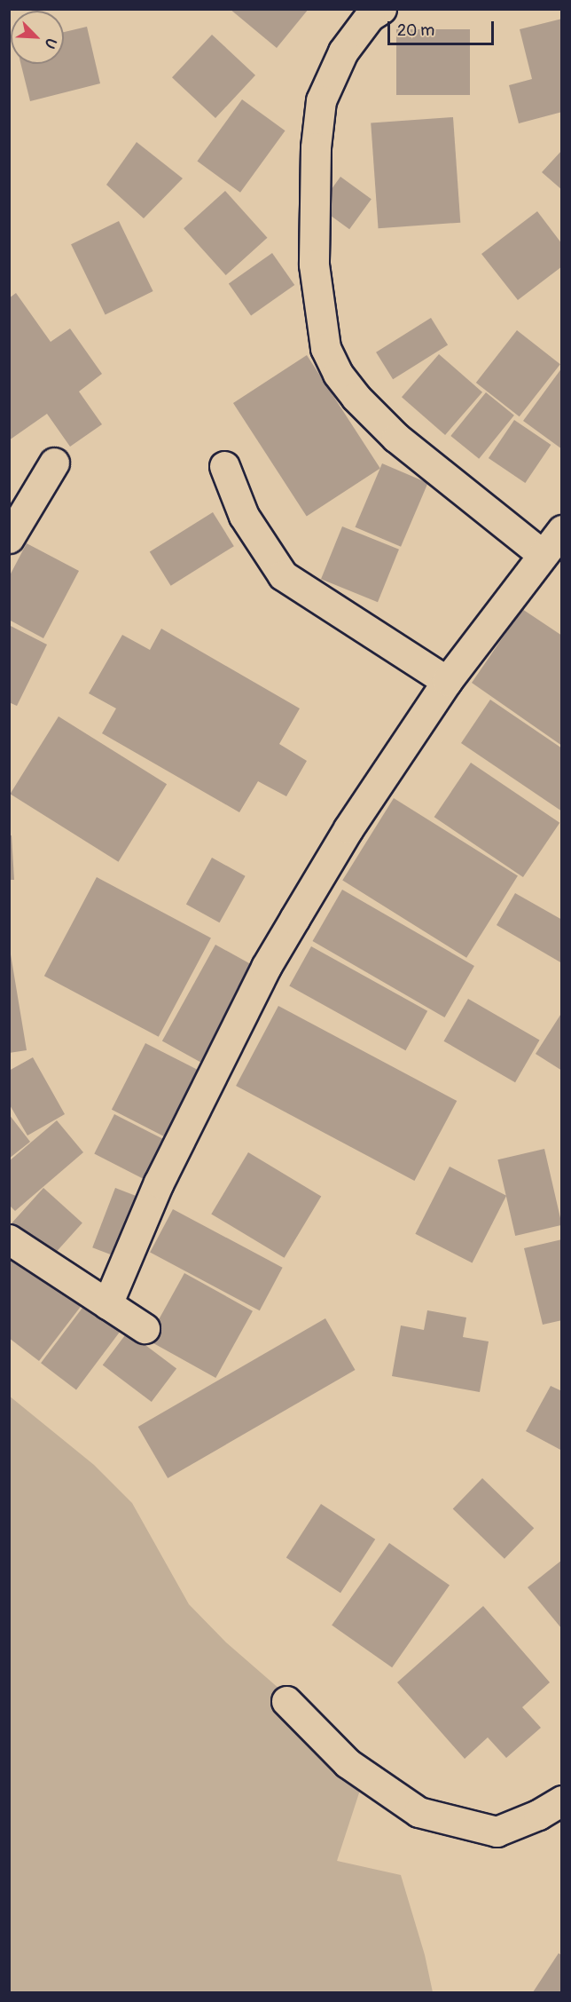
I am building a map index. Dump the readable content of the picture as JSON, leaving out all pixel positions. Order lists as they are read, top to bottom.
{
  "scale_bar": "20 m",
  "north": "bottom right"
}
